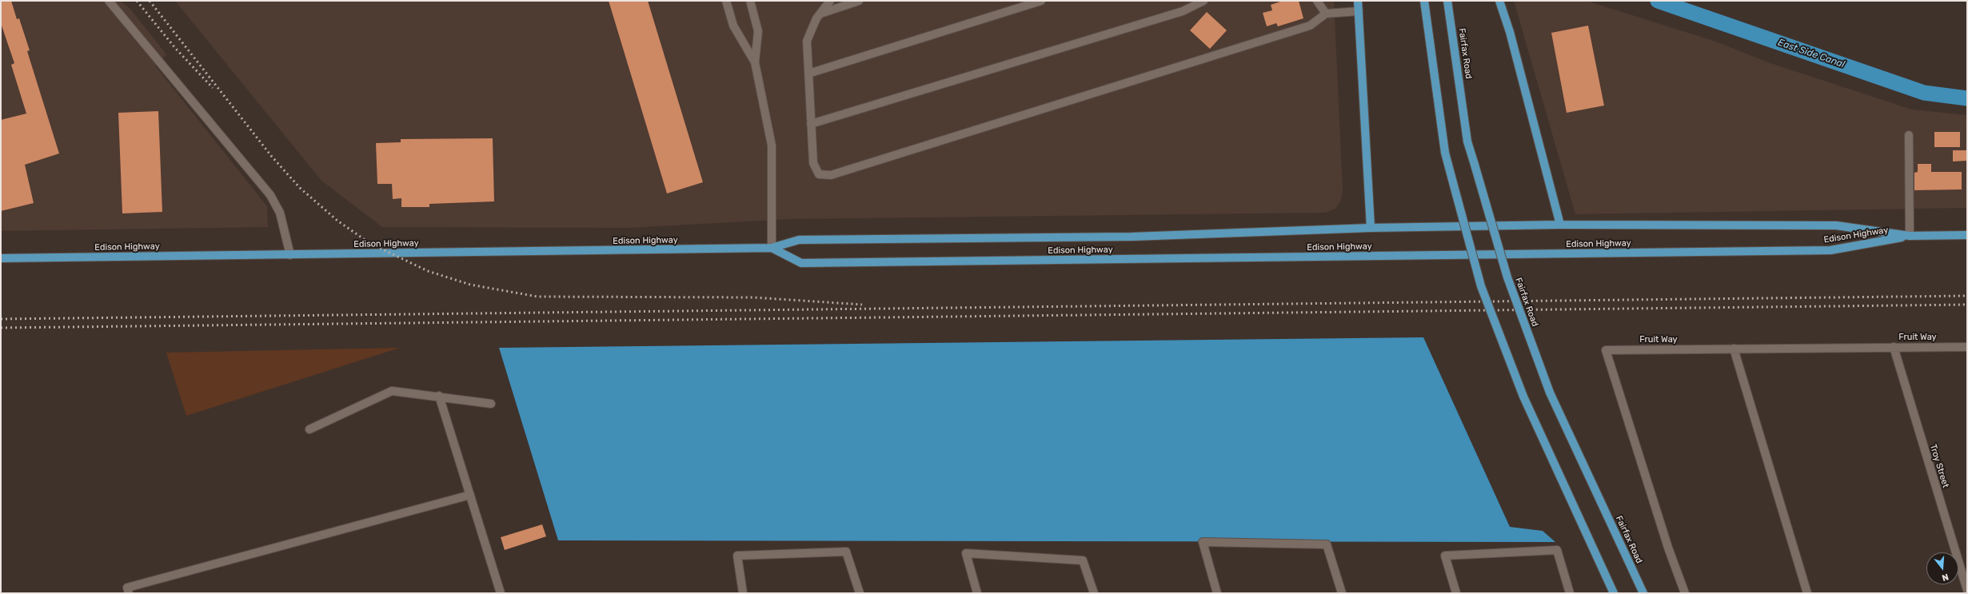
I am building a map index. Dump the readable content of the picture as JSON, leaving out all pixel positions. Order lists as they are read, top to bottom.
{
  "streets": {
    "main road": ["Fairfax Road", "Edison Highway"],
    "street": ["Fruit Way", "Troy Street"]
  },
  "crossings": [
    ["Fruit Way", "Troy Street"]
  ],
  "water": ["East Side Canal"],
  "north": "bottom"
}
